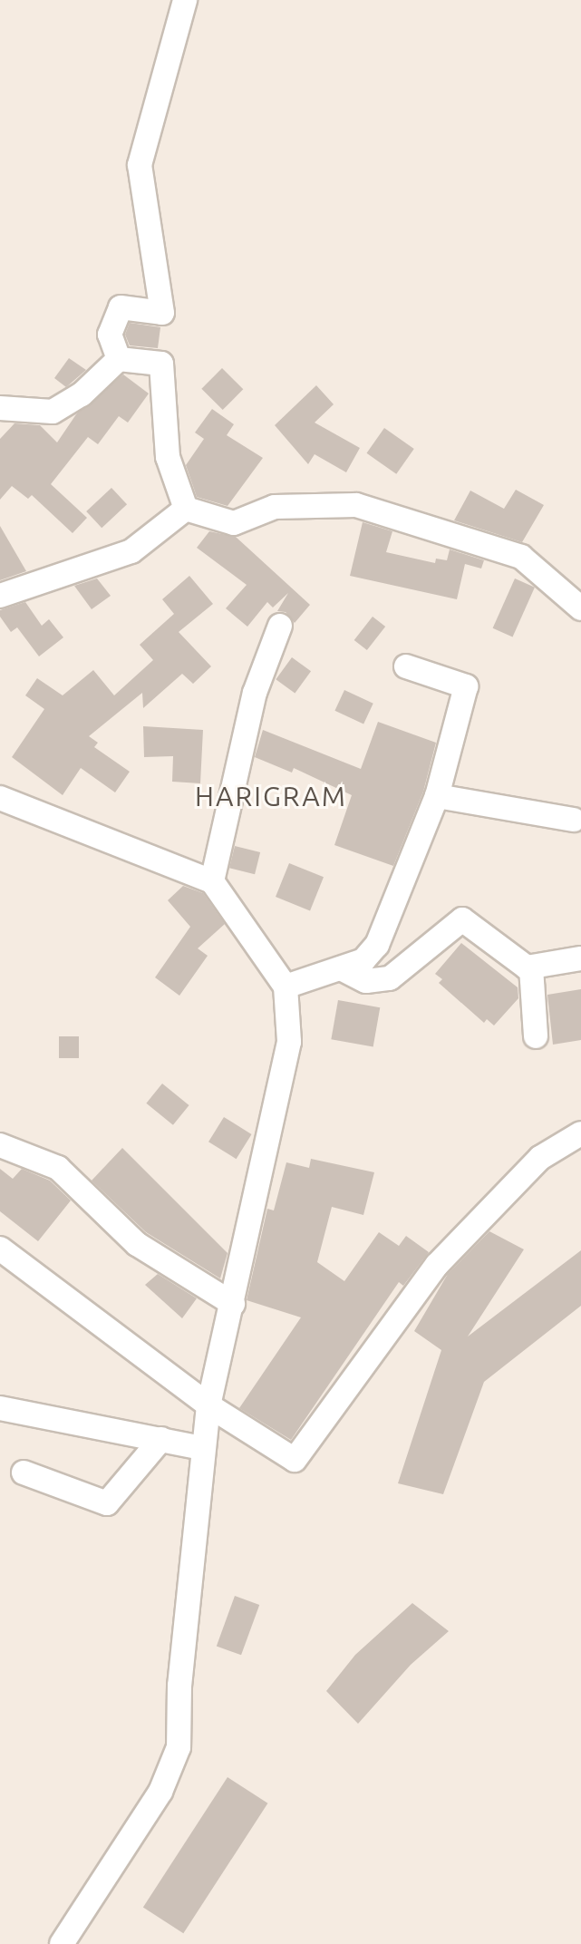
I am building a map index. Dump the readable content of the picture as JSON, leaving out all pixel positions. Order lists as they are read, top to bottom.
{
  "districts": ["HARIGRAM"]
}
